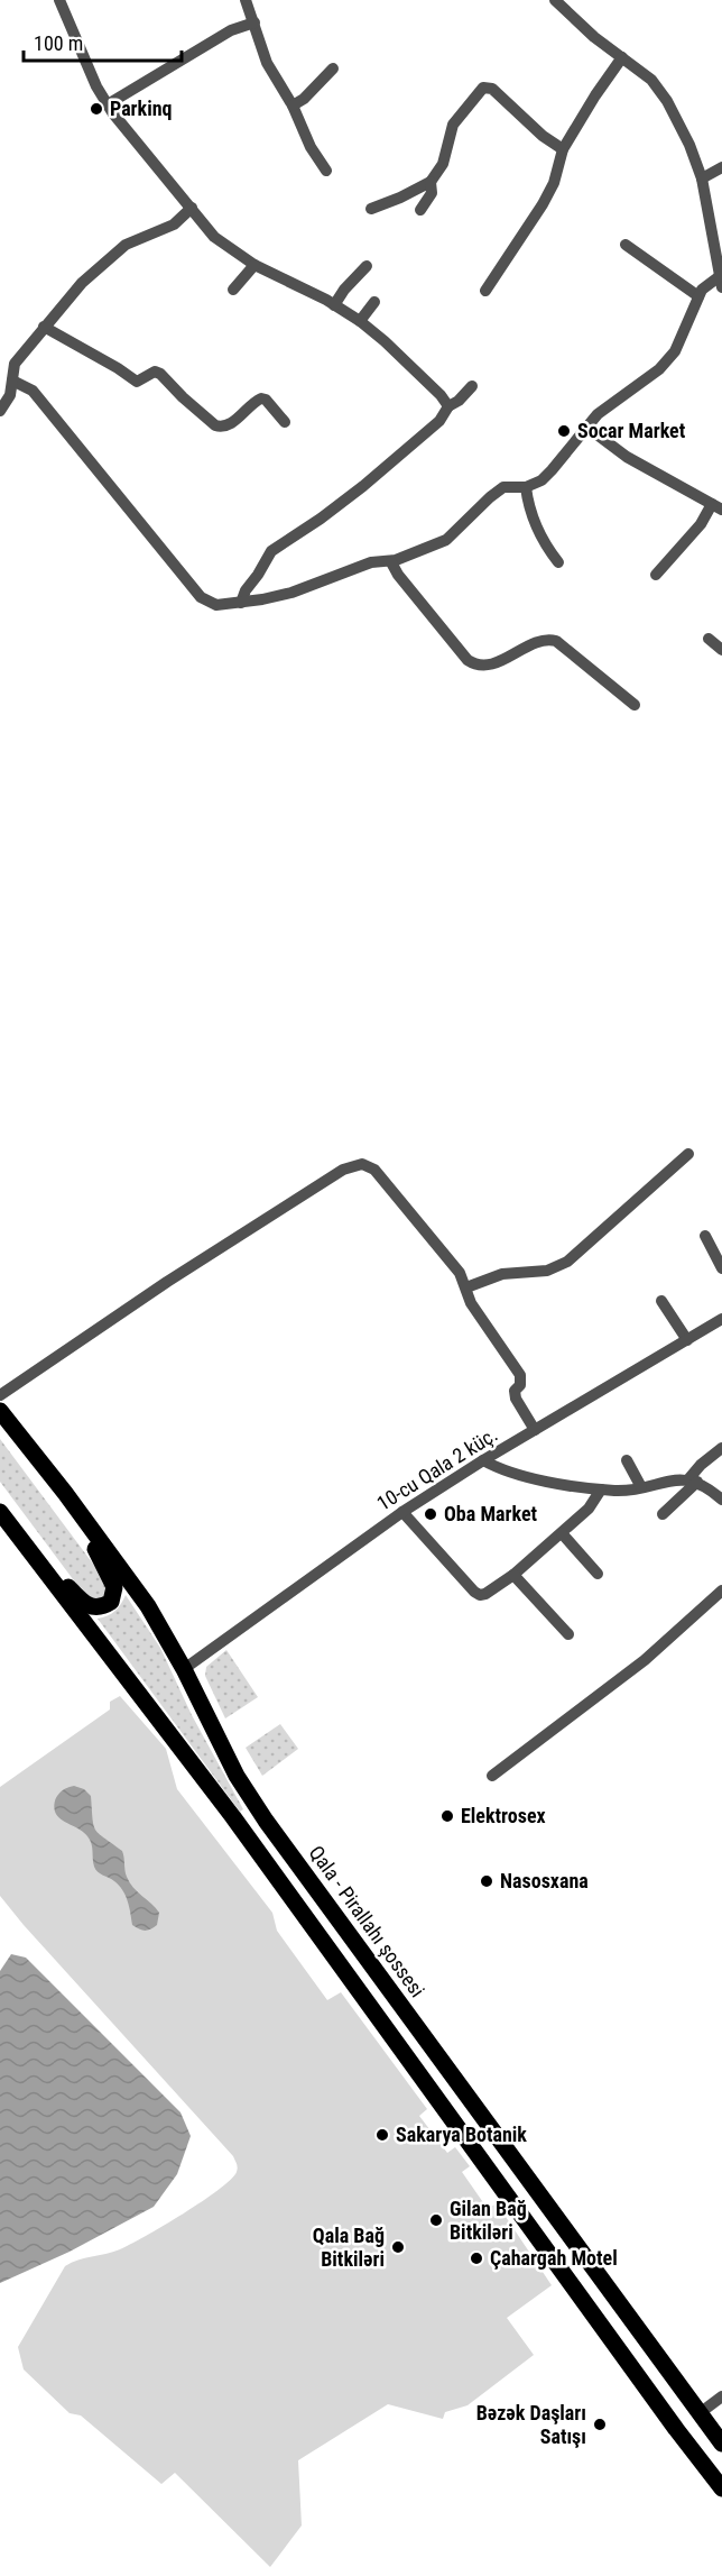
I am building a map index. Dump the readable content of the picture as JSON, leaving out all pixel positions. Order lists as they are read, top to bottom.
{
  "streets": {
    "main road": ["Qala - Pirallahı şossesi"],
    "street": ["10-cu Qala 2 küç."]
  },
  "crossings": [
    ["10-cu Qala 2 küç.", "Qala - Pirallahı şossesi"]
  ],
  "places": [
    "Parkinq",
    "Socar Market",
    "Oba Market",
    "Elektrosex",
    "Nasosxana",
    "Sakarya Botanik",
    "Gilan Bağ Bitkiləri",
    "Qala Bağ Bitkiləri",
    "Çahargah Motel",
    "Bəzək Daşları Satışı"
  ],
  "scale_bar": "100 m"
}
